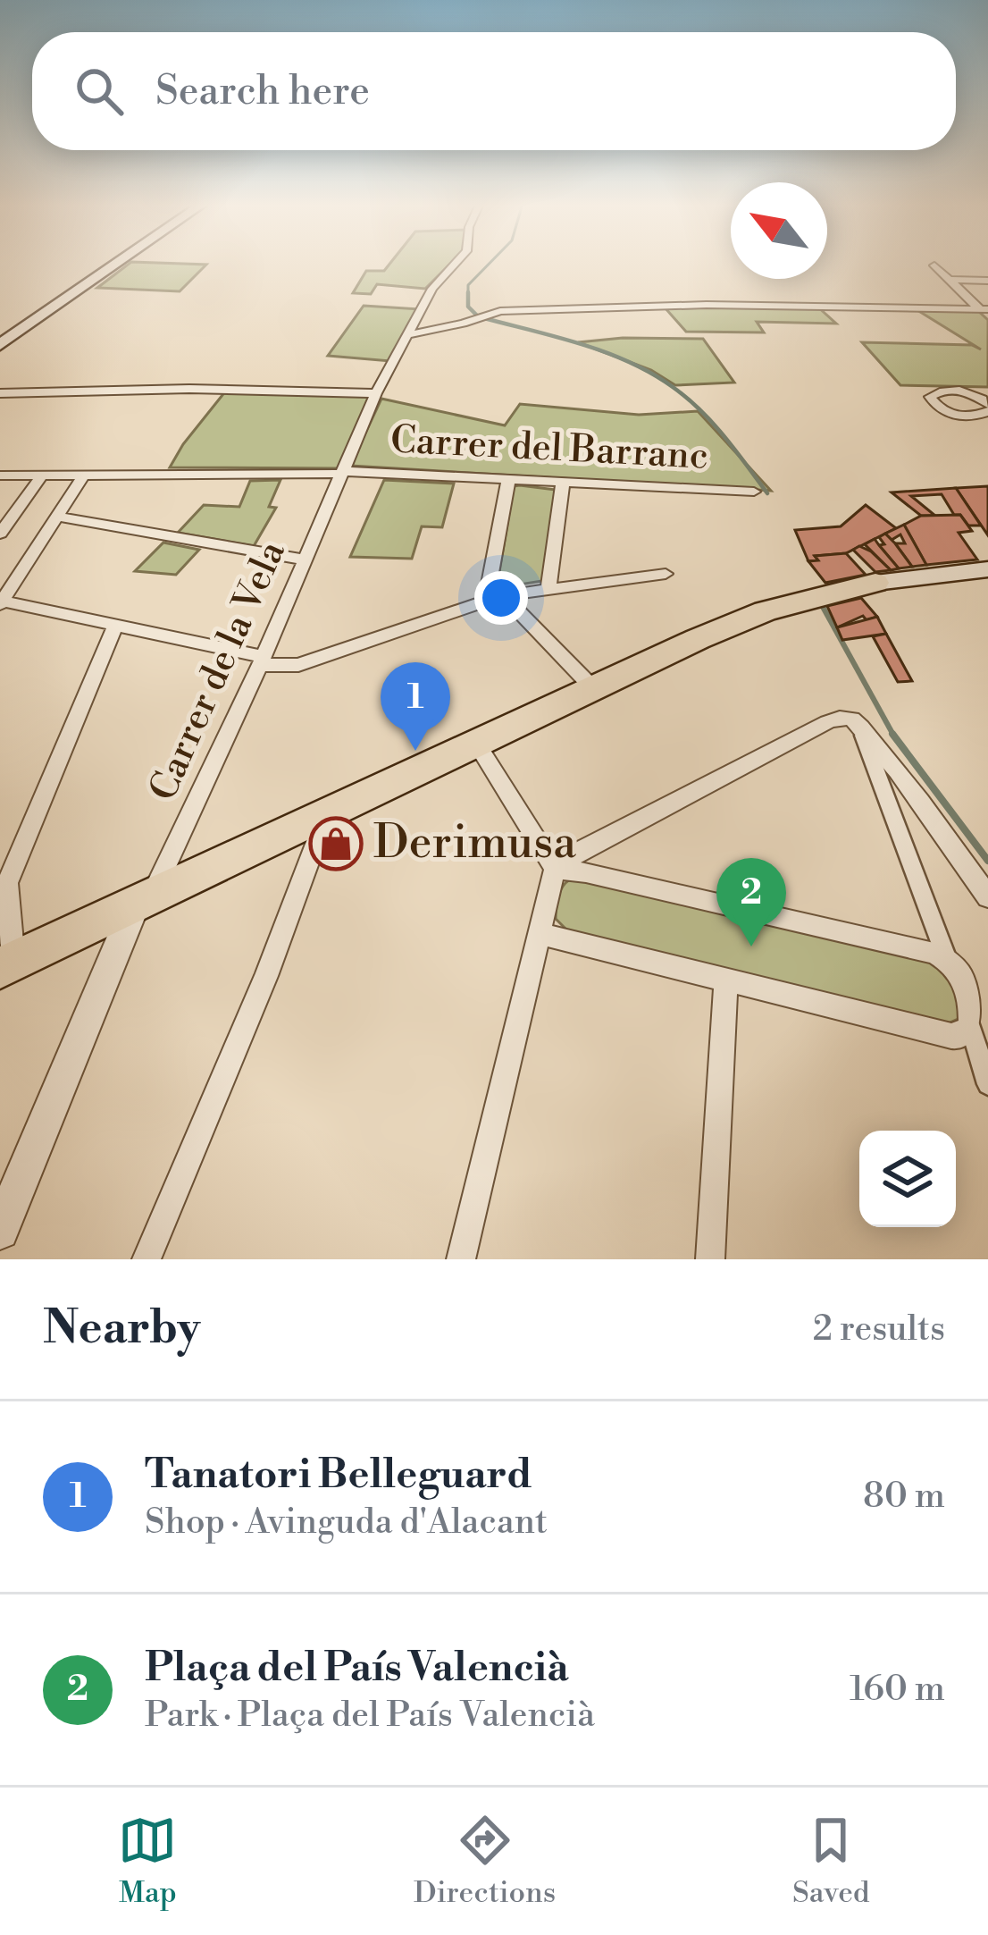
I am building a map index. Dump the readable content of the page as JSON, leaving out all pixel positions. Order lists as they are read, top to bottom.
{
  "streets": {
    "street": ["Carrer del Barranc", "Carrer de la Vela"]
  },
  "crossings": [
    ["Carrer del Barranc", "Carrer de la Vela"]
  ],
  "places": {
    "shop": ["Derimusa"]
  },
  "north": "top left",
  "page": {
    "search": "Search here",
    "pins": ["1", "2"],
    "heading": ["Nearby", "2 results"],
    "list": [
      {
        "mark": "1",
        "name": "Tanatori Belleguard",
        "note": "Shop · Avinguda d'Alacant",
        "value": "80 m"
      },
      {
        "mark": "2",
        "name": "Plaça del País Valencià",
        "note": "Park · Plaça del País Valencià",
        "value": "160 m"
      }
    ],
    "nav": ["Map", "Directions", "Saved"]
  }
}
